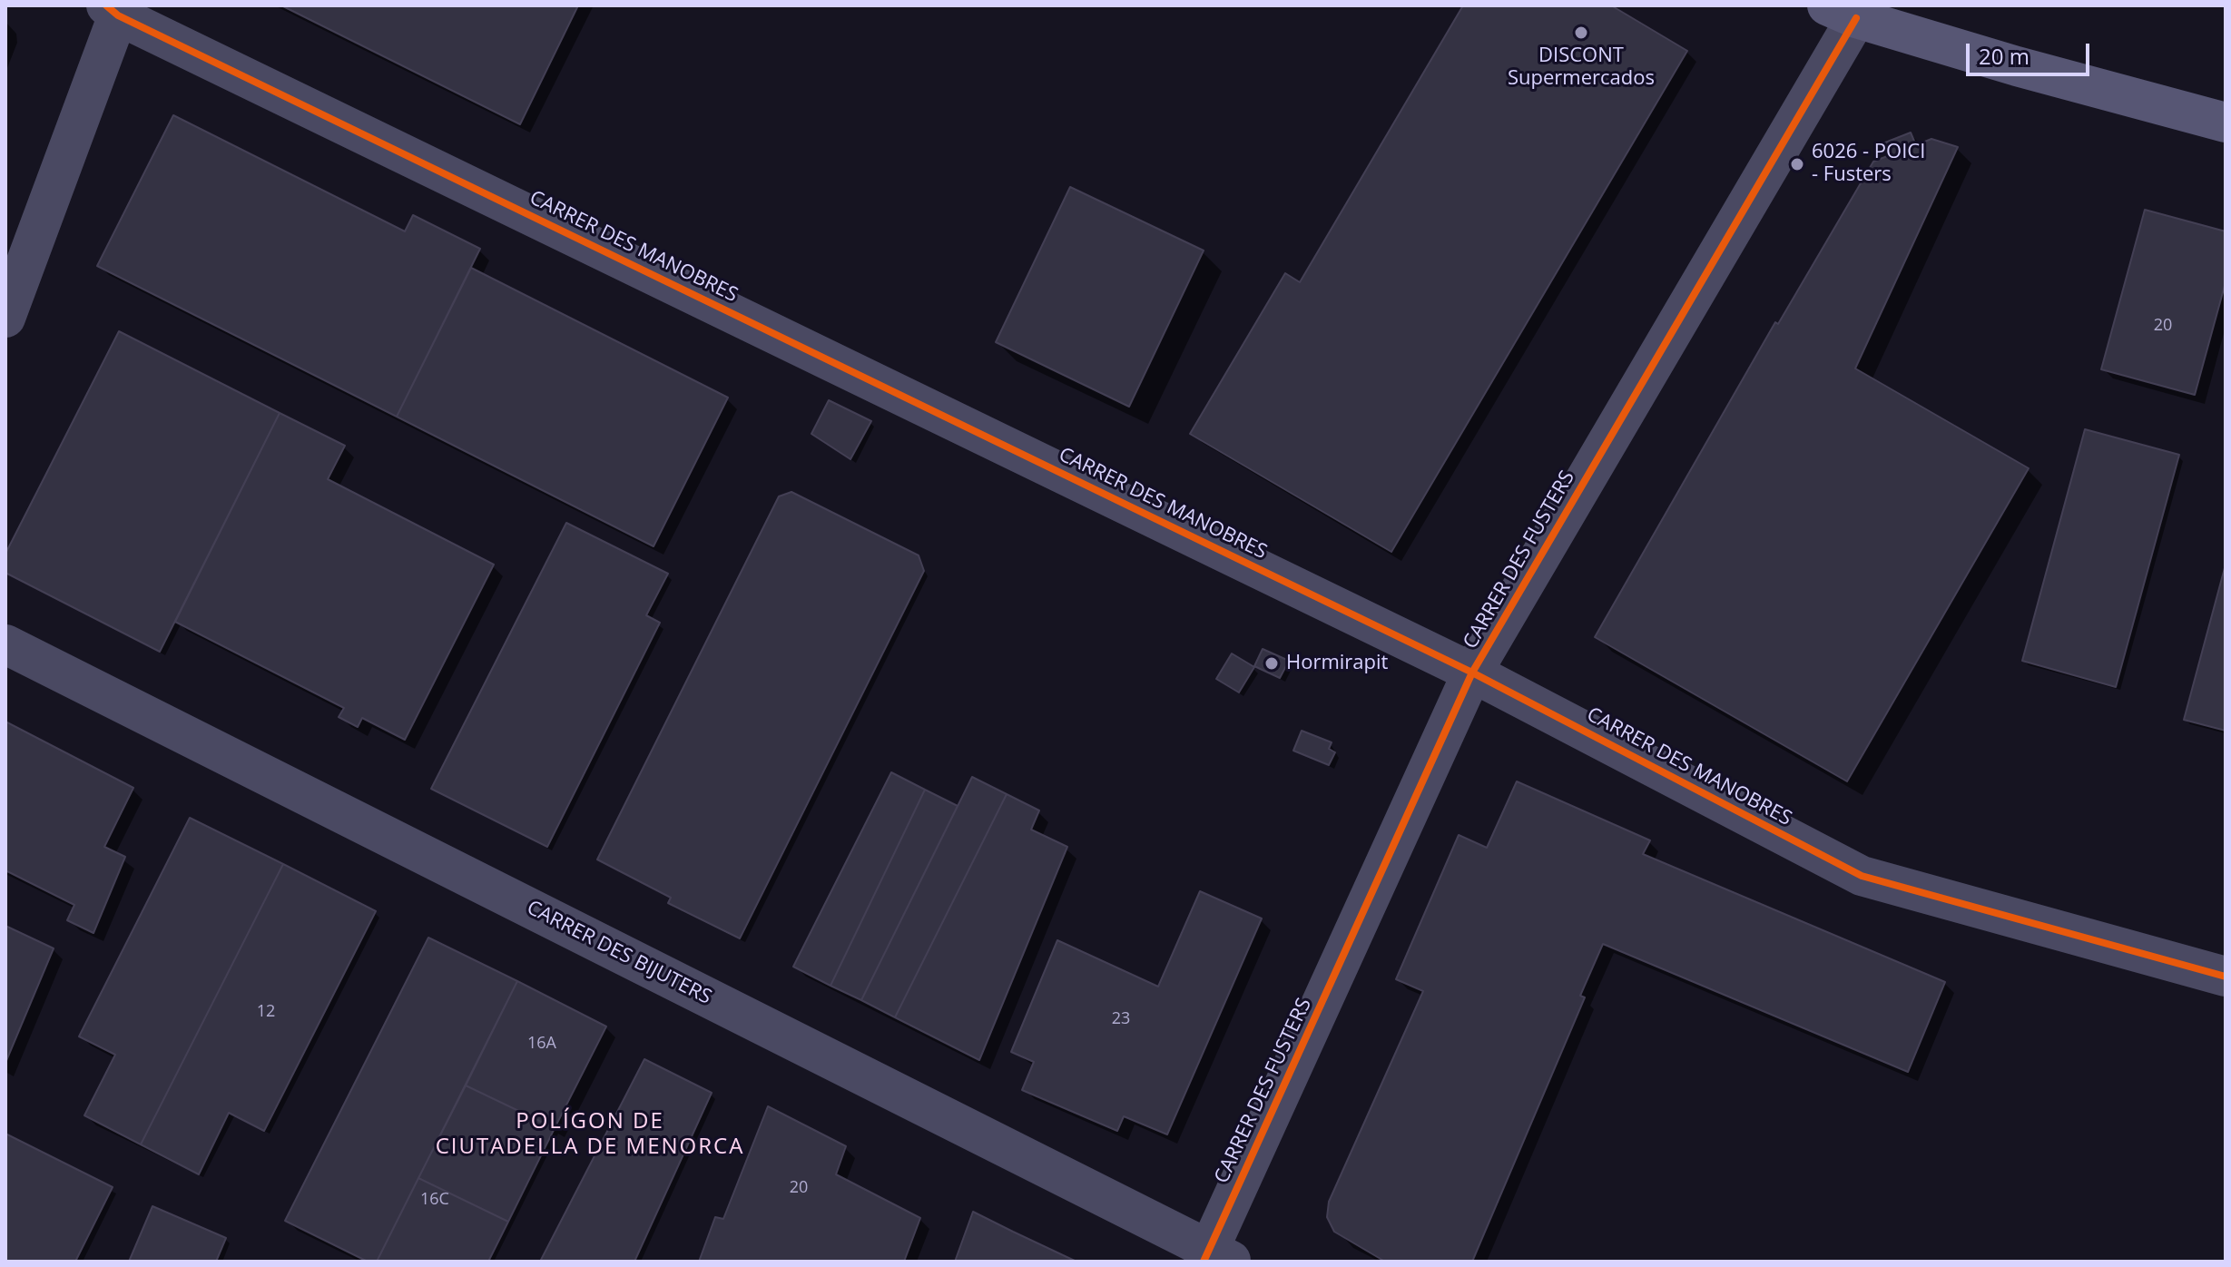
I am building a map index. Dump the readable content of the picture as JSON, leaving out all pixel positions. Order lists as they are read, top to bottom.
{
  "streets": {
    "street": ["CARRER DES MANOBRES", "CARRER DES FUSTERS", "CARRER DES BIJUTERS"]
  },
  "crossings": [
    ["CARRER DES MANOBRES", "CARRER DES FUSTERS"],
    ["CARRER DES FUSTERS", "CARRER DES BIJUTERS"]
  ],
  "districts": ["POLÍGON DE CIUTADELLA DE MENORCA"],
  "places": ["DISCONT Supermercados", "6026 - POICI - Fusters", "Hormirapit"],
  "house_numbers": [
    "20",
    "12",
    "23",
    "16A",
    "20",
    "16C"
  ],
  "scale_bar": "20 m"
}
